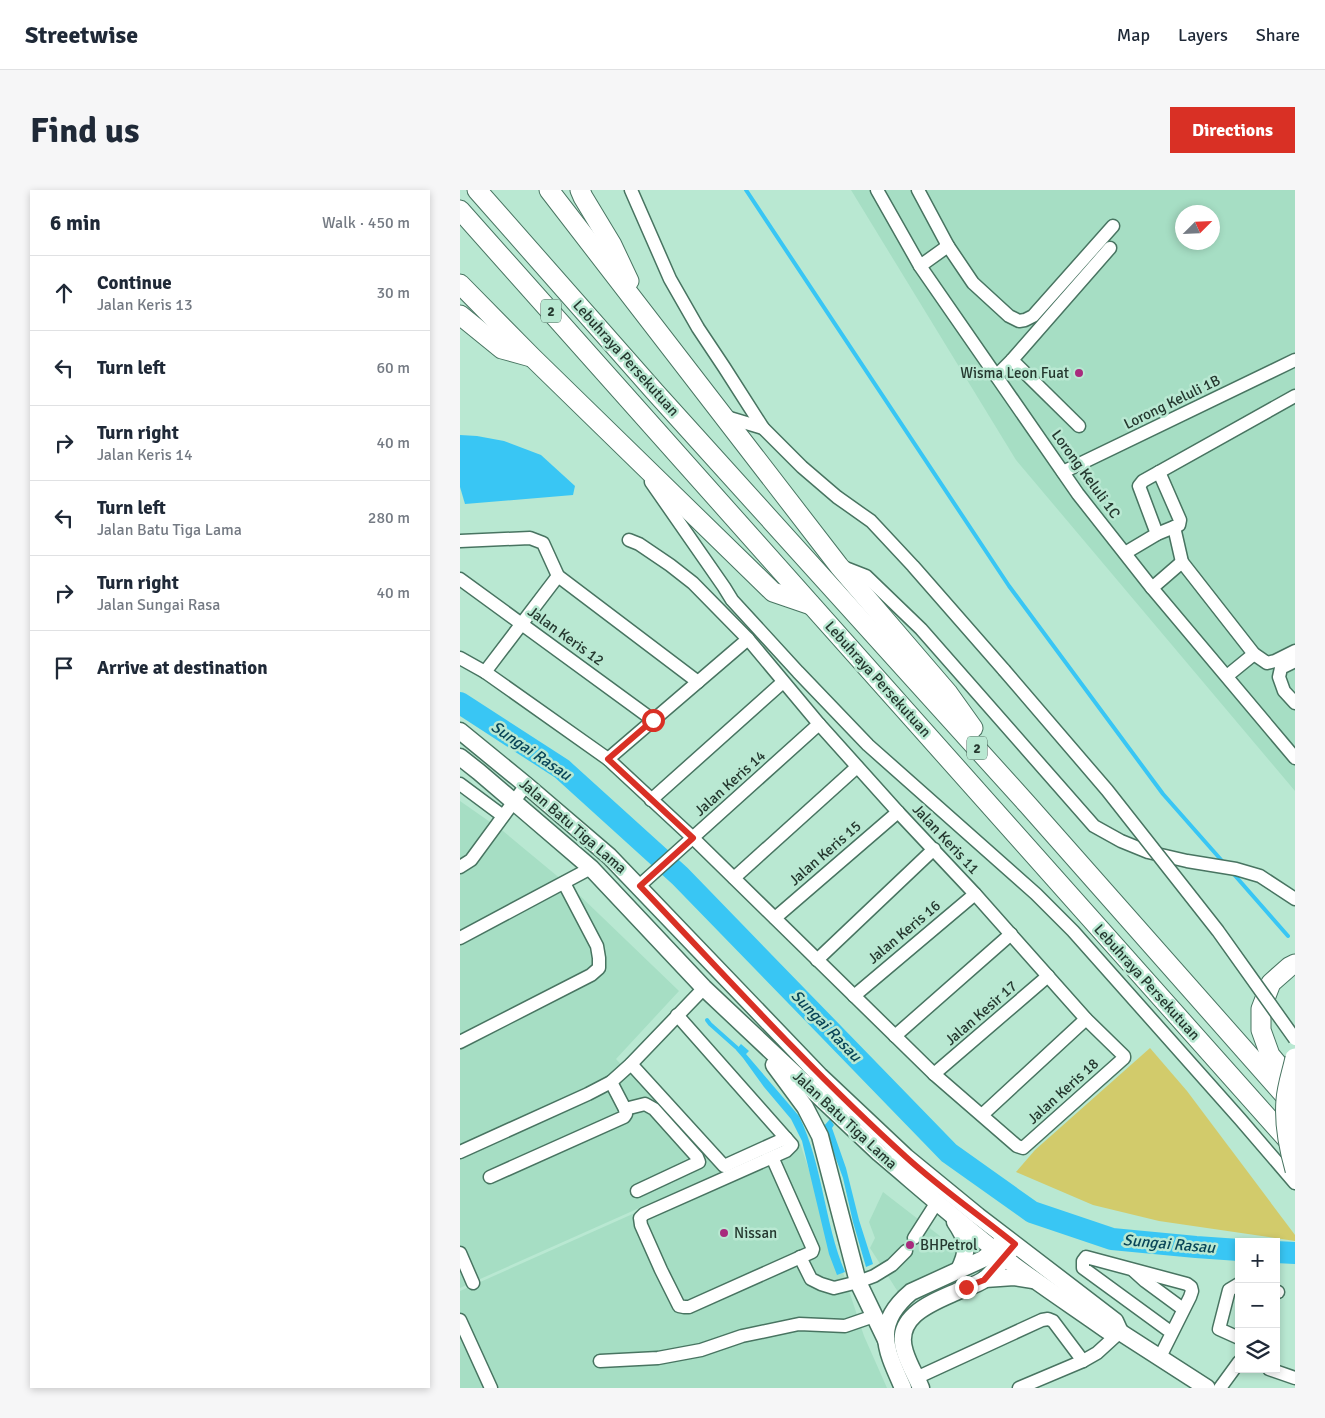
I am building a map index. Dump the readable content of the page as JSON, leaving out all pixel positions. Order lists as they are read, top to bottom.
{
  "streets": {
    "highway": ["2", "Lebuhraya Persekutuan"],
    "main road": ["Jalan Batu Tiga Lama"],
    "street": [
      "Lorong Keluli 1B",
      "Lorong Keluli 1C",
      "Jalan Keris 12",
      "Jalan Keris 14",
      "Jalan Keris 11",
      "Jalan Keris 15",
      "Jalan Keris 16",
      "Jalan Kesir 17",
      "Jalan Keris 18"
    ]
  },
  "crossings": [
    ["Lorong Keluli 1B", "Lorong Keluli 1C"],
    ["Jalan Keris 14", "Jalan Batu Tiga Lama"],
    ["Jalan Keris 14", "Jalan Keris 11"],
    ["Jalan Keris 11", "Jalan Keris 15"],
    ["Jalan Keris 11", "Jalan Keris 16"],
    ["Jalan Keris 11", "Jalan Kesir 17"],
    ["Jalan Keris 11", "Jalan Keris 18"]
  ],
  "water": ["Sungai Rasau"],
  "places": ["Wisma Leon Fuat", "Nissan", "BHPetrol"],
  "north": "top right",
  "page": {
    "header": "Streetwise",
    "nav": ["Map", "Layers", "Share"],
    "buttons": "Directions",
    "title": "Find us",
    "heading": ["6 min", "Walk · 450 m"],
    "list": [
      ["Continue", "Jalan Keris 13", "30 m"],
      ["Turn left", "60 m"],
      ["Turn right", "Jalan Keris 14", "40 m"],
      ["Turn left", "Jalan Batu Tiga Lama", "280 m"],
      ["Turn right", "Jalan Sungai Rasa", "40 m"],
      "Arrive at destination"
    ],
    "map_buttons": ["+", "−"]
  }
}
